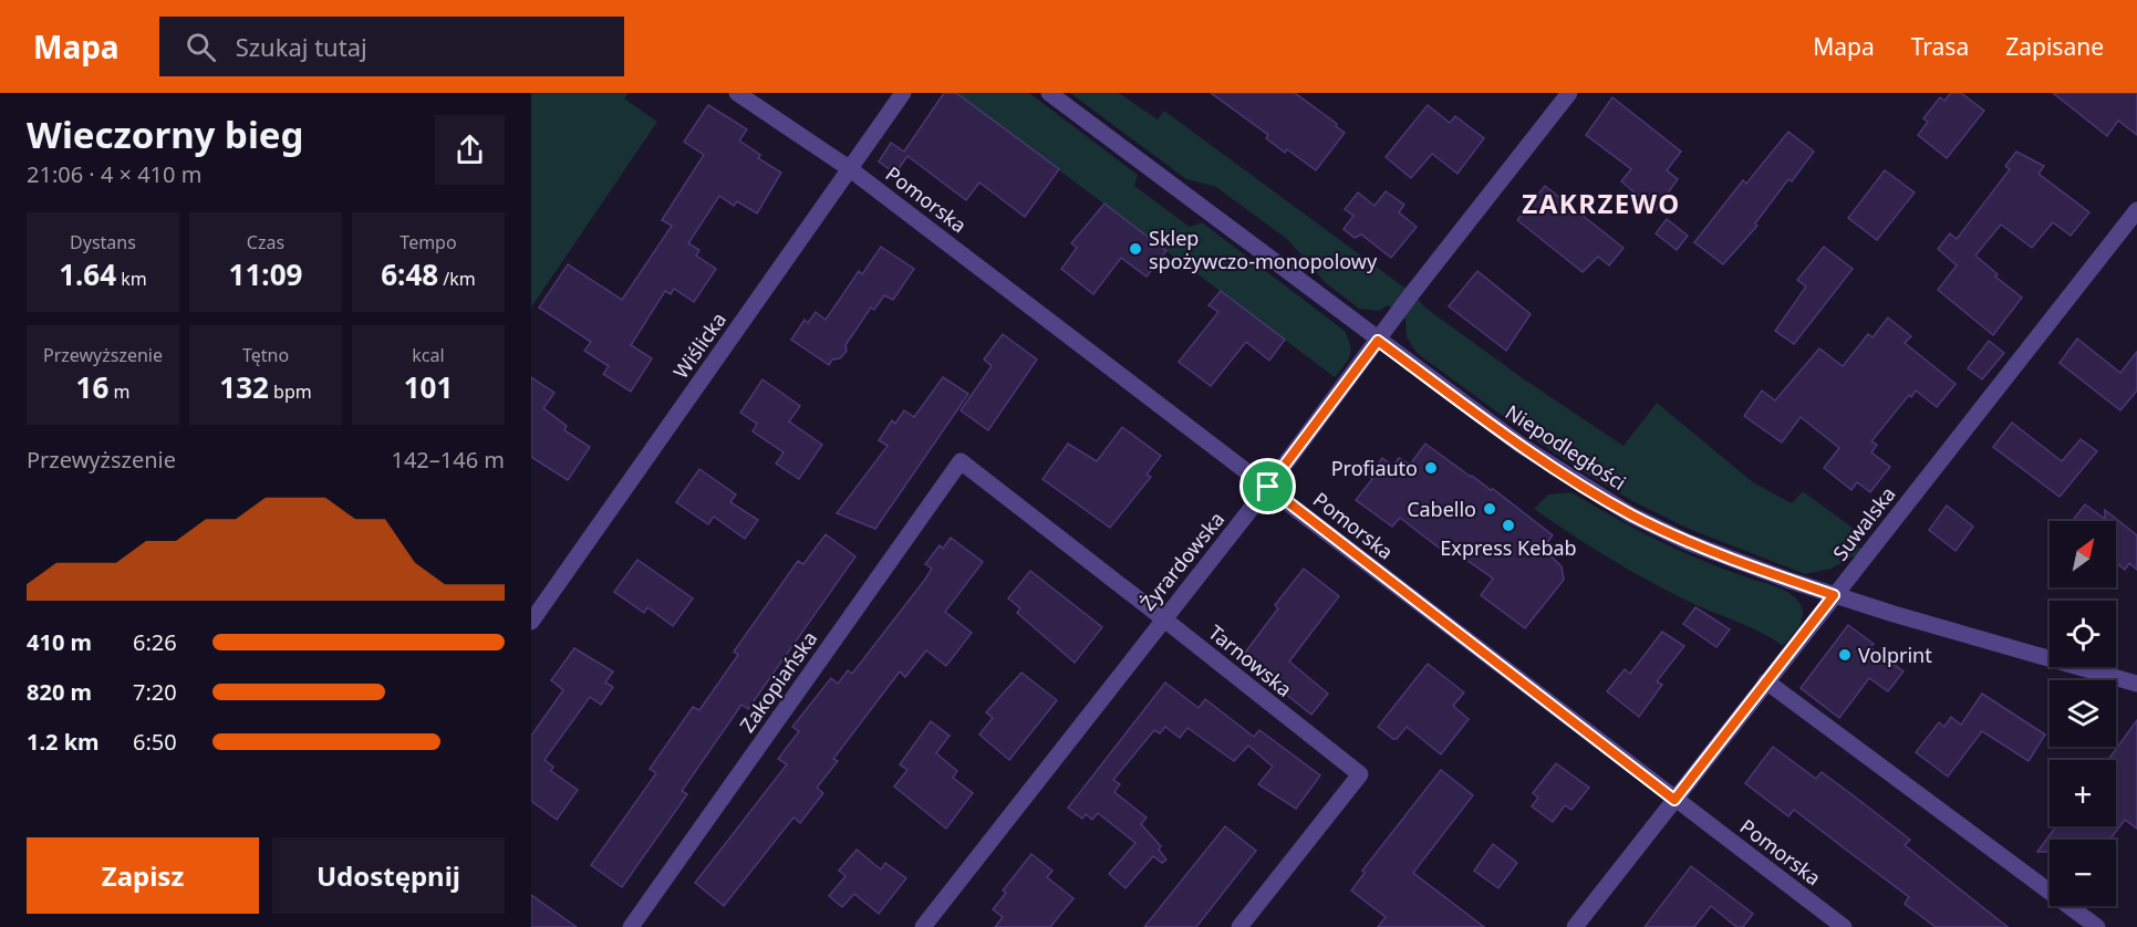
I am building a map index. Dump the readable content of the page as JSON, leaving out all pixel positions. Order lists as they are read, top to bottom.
{
  "streets": {
    "street": [
      "Pomorska",
      "Wiślicka",
      "Niepodległości",
      "Suwalska",
      "Żyrardowska",
      "Tarnowska",
      "Zakopiańska"
    ]
  },
  "crossings": [
    ["Pomorska", "Wiślicka"],
    ["Pomorska", "Suwalska"],
    ["Pomorska", "Żyrardowska"],
    ["Niepodległości", "Suwalska"],
    ["Niepodległości", "Żyrardowska"],
    ["Żyrardowska", "Tarnowska"],
    ["Tarnowska", "Zakopiańska"]
  ],
  "districts": ["ZAKRZEWO"],
  "places": [
    "Sklep spożywczo-monopolowy",
    "Profiauto",
    "Cabello",
    "Express Kebab",
    "Volprint"
  ],
  "north": "top right",
  "page": {
    "header": "Mapa",
    "search": "Szukaj tutaj",
    "nav": ["Mapa", "Trasa", "Zapisane"],
    "heading": ["Wieczorny bieg", "21:06 · 4 × 410 m"],
    "stats": [
      ["Dystans", "1.64 km"],
      ["Czas", "11:09"],
      ["Tempo", "6:48 /km"],
      ["Przewyższenie", "16 m"],
      ["Tętno", "132 bpm"],
      ["kcal", "101"]
    ],
    "chart": ["Przewyższenie", "142–146 m"],
    "map_buttons": ["+", "−"],
    "list": [
      {
        "name": "410 m",
        "note": "6:26"
      },
      {
        "name": "820 m",
        "note": "7:20"
      },
      {
        "name": "1.2 km",
        "note": "6:50"
      }
    ],
    "buttons": ["Zapisz", "Udostępnij"]
  }
}
